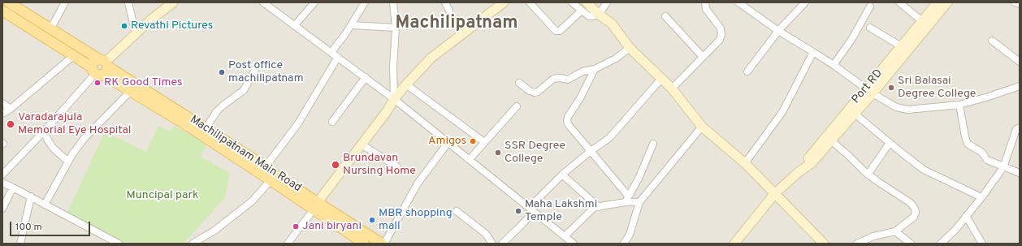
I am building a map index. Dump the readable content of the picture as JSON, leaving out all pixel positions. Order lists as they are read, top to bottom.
{
  "streets": {
    "main road": ["Machilipatnam Main Road"],
    "street": ["Port RD"]
  },
  "districts": ["Machilipatnam"],
  "parks": ["Muncipal park"],
  "places": [
    "Revathi Pictures",
    "Post office machilipatnam",
    "RK Good Times",
    "Sri Balasai Degree College",
    "Varadarajula Memorial Eye Hospital",
    "Amigos",
    "SSR Degree College",
    "Brundavan Nursing Home",
    "Maha Lakshmi Temple",
    "MBR shopping mall",
    "Jani biryani"
  ],
  "scale_bar": "100 m"
}
